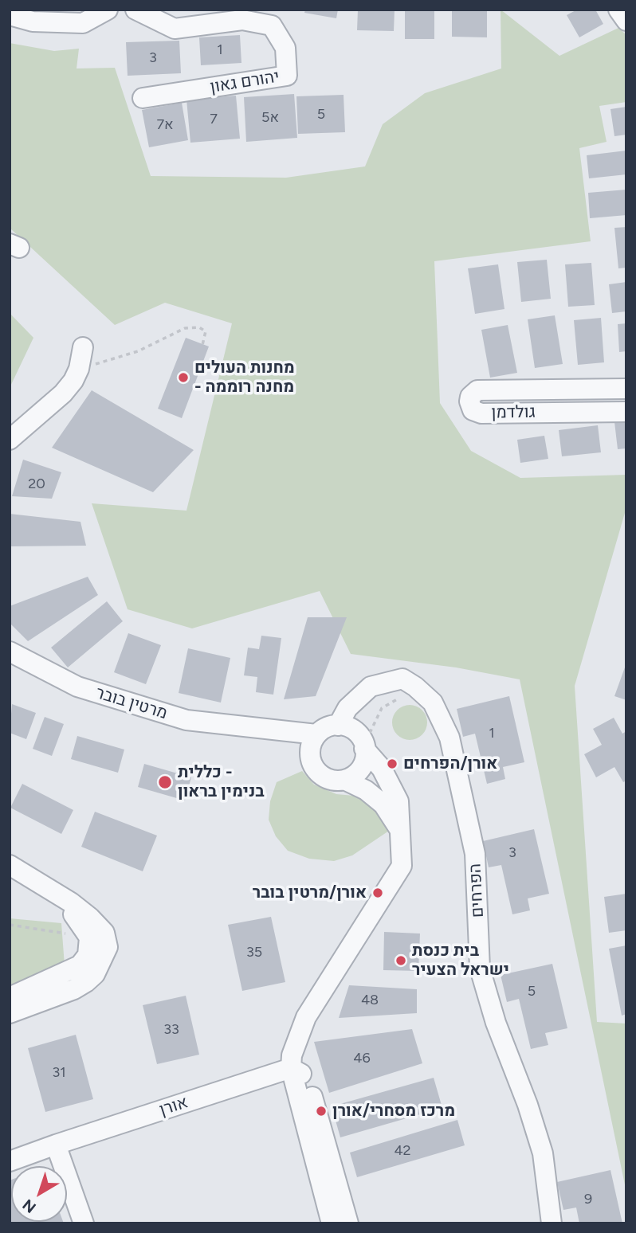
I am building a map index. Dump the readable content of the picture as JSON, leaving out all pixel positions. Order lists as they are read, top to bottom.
{
  "streets": {
    "street": [
      "יהורם גאון",
      "גולדמן",
      "מרטין בובר",
      "הפרחים",
      "אורן"
    ]
  },
  "crossings": [
    ["מרטין בובר", "הפרחים"]
  ],
  "places": [
    "מחנות העולים - מחנה רוממה",
    "אורן/הפרחים",
    "כללית - בנימין בראון",
    "אורן/מרטין בובר",
    "בית כנסת ישראל הצעיר",
    "מרכז מסחרי/אורן"
  ],
  "house_numbers": [
    "1",
    "3",
    "5",
    "5א",
    "7",
    "7א",
    "20",
    "1",
    "3",
    "35",
    "5",
    "48",
    "33",
    "46",
    "31",
    "42",
    "9"
  ],
  "north": "bottom left"
}
